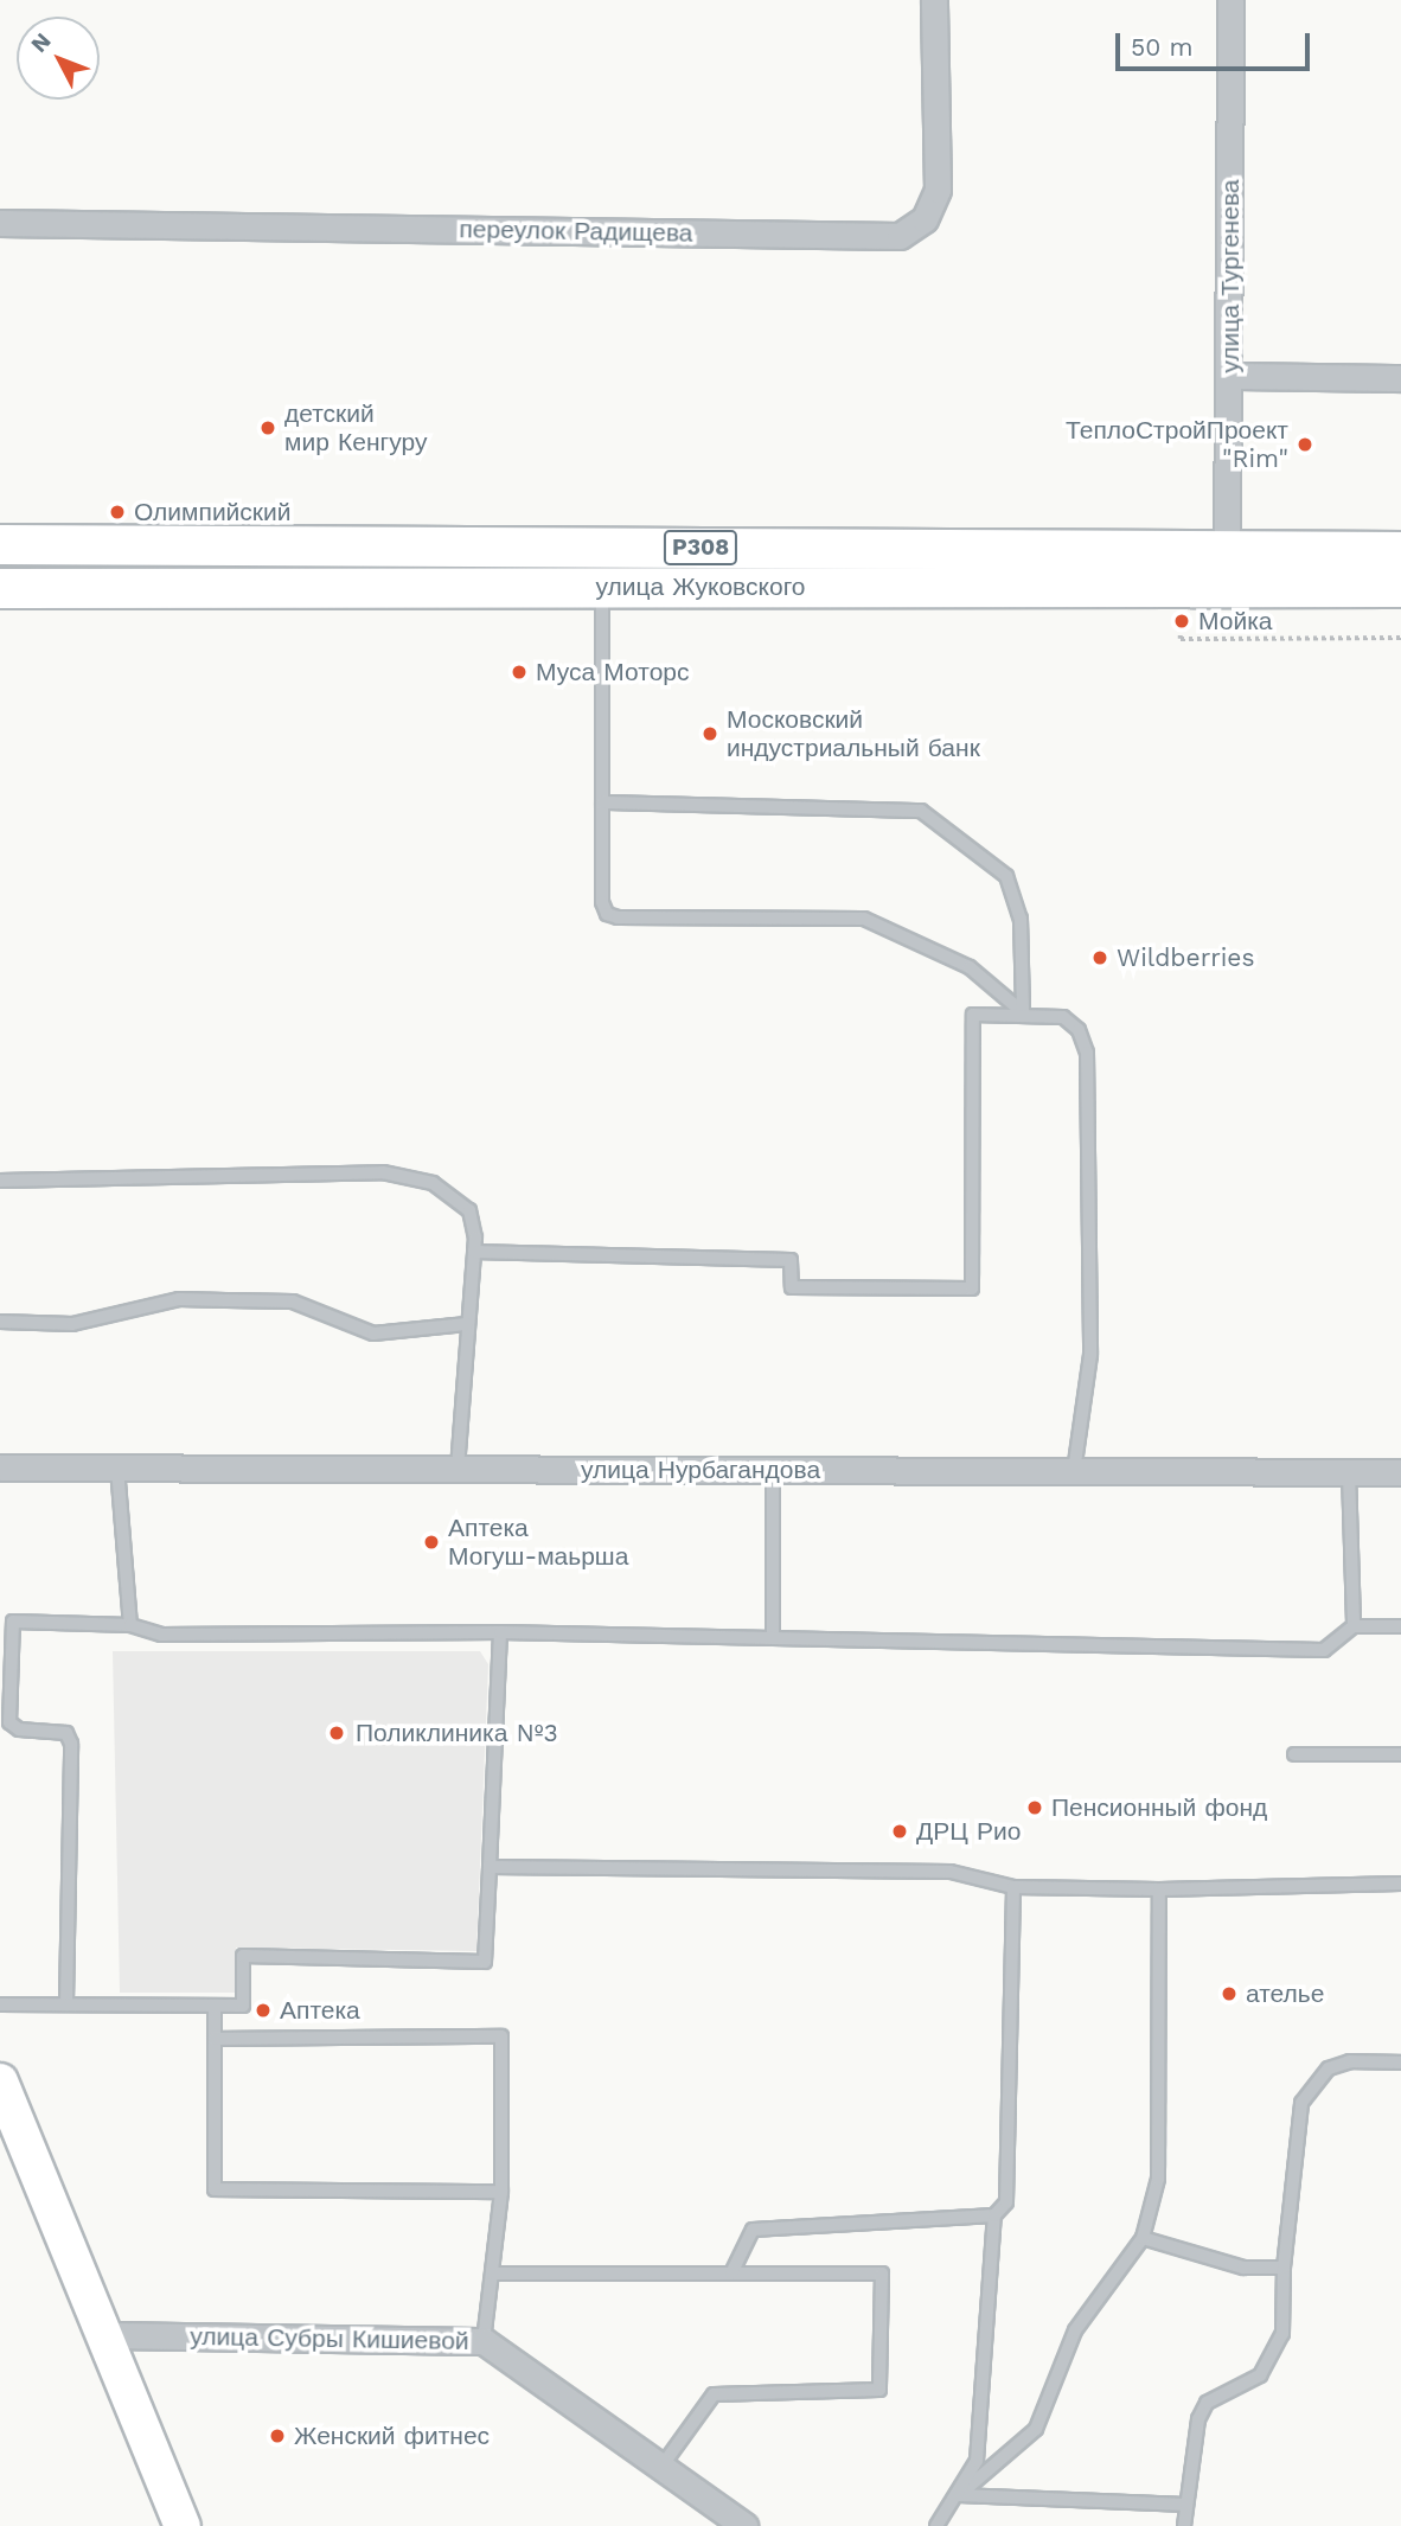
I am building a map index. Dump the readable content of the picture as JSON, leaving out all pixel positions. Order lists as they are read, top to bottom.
{
  "streets": {
    "main road": ["P308", "улица Жуковского"],
    "street": [
      "переулок Радищева",
      "улица Тургенева",
      "улица Нурбагандова",
      "улица Субры Кишиевой"
    ]
  },
  "crossings": [
    ["улица Тургенева", "P308"]
  ],
  "places": [
    "детский мир Кенгуру",
    "ТеплоСтройПроект \"Rim\"",
    "Олимпийский",
    "Мойка",
    "Муса Моторс",
    "Московский индустриальный банк",
    "Wildberries",
    "Аптека Могуш-маьрша",
    "Поликлиника №3",
    "Пенсионный фонд",
    "ДРЦ Рио",
    "ателье",
    "Аптека",
    "Женский фитнес"
  ],
  "scale_bar": "50 m",
  "north": "top left"
}
